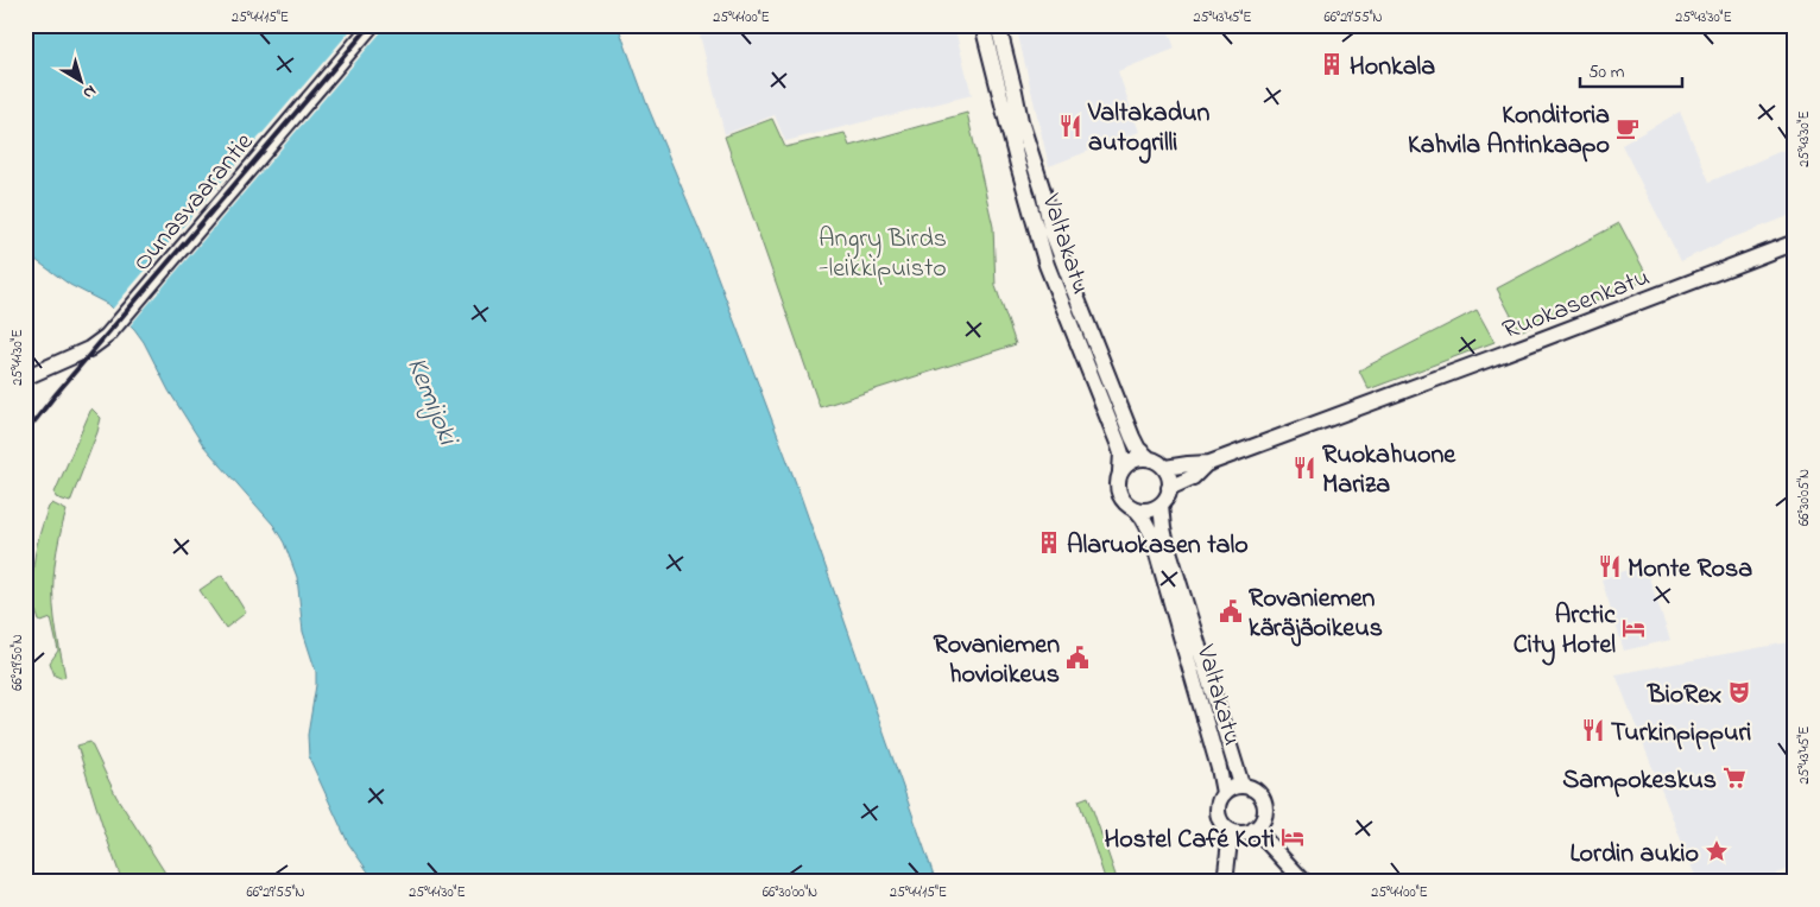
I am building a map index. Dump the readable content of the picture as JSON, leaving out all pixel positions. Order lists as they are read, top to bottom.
{
  "streets": {
    "street": ["Ounasvaarantie", "Valtakatu", "Ruokasenkatu"]
  },
  "crossings": [
    ["Valtakatu", "Ruokasenkatu"]
  ],
  "water": ["Kemijoki"],
  "parks": ["Angry Birds -leikkipuisto"],
  "places": {
    "building": ["Honkala", "Alaruokasen talo"],
    "restaurant": [
      "Valtakadun autogrilli",
      "Ruokahuone Mariza",
      "Monte Rosa",
      "Turkinpippuri"
    ],
    "cafe": ["Konditoria Kahvila Antinkaapo"],
    "public building": ["Rovaniemen käräjäoikeus", "Rovaniemen hovioikeus"],
    "hotel": ["Arctic City Hotel", "Hostel Café Koti"],
    "theatre": ["BioRex"],
    "supermarket": ["Sampokeskus"],
    "place": ["Lordin aukio"]
  },
  "scale_bar": "50 m",
  "north": "bottom right",
  "coordinates": [
    "25°44'15\"E",
    "25°44'00\"E",
    "25°43'45\"E",
    "66°29'55\"N",
    "25°43'30\"E",
    "25°44'30\"E",
    "66°30'05\"N",
    "66°29'50\"N",
    "66°30'00\"N"
  ]
}
